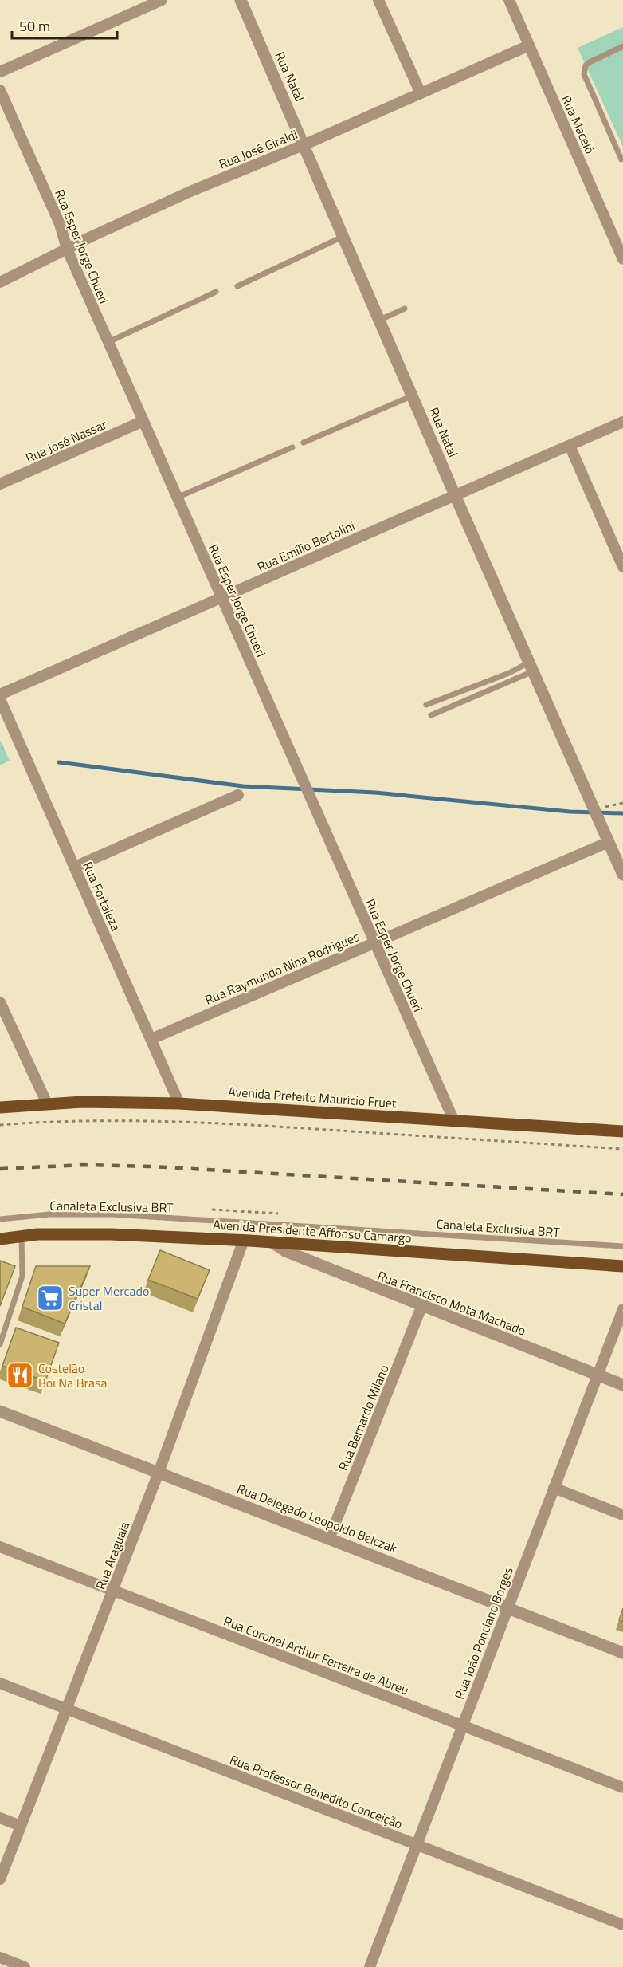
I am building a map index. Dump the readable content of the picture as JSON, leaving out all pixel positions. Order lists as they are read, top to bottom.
{
  "streets": {
    "main road": ["Avenida Prefeito Maurício Fruet", "Avenida Presidente Affonso Camargo"],
    "street": [
      "Rua Natal",
      "Rua Maceió",
      "Rua José Giraldi",
      "Rua Esper Jorge Chueri",
      "Rua José Nassar",
      "Rua Emílio Bertolini",
      "Rua Fortaleza",
      "Rua Raymundo Nina Rodrigues",
      "Rua Francisco Mota Machado",
      "Rua Bernardo Milano",
      "Rua Delegado Leopoldo Belczak",
      "Rua Araguaia",
      "Rua João Ponciano Borges",
      "Rua Coronel Arthur Ferreira de Abreu",
      "Rua Professor Benedito Conceição"
    ],
    "lane": ["Canaleta Exclusiva BRT"]
  },
  "crossings": [
    ["Rua Natal", "Rua José Giraldi"],
    ["Rua Natal", "Rua Emílio Bertolini"],
    ["Rua Natal", "Rua Raymundo Nina Rodrigues"],
    ["Rua Maceió", "Rua José Giraldi"],
    ["Rua José Giraldi", "Rua Esper Jorge Chueri"],
    ["Rua Esper Jorge Chueri", "Rua José Nassar"],
    ["Rua Esper Jorge Chueri", "Rua Emílio Bertolini"],
    ["Rua Esper Jorge Chueri", "Rua Raymundo Nina Rodrigues"],
    ["Rua Esper Jorge Chueri", "Avenida Prefeito Maurício Fruet"],
    ["Rua Fortaleza", "Rua Raymundo Nina Rodrigues"],
    ["Rua Fortaleza", "Avenida Prefeito Maurício Fruet"],
    ["Avenida Presidente Affonso Camargo", "Rua Francisco Mota Machado"],
    ["Avenida Presidente Affonso Camargo", "Rua Araguaia"],
    ["Rua Francisco Mota Machado", "Rua Bernardo Milano"],
    ["Rua Francisco Mota Machado", "Rua João Ponciano Borges"],
    ["Rua Bernardo Milano", "Rua Delegado Leopoldo Belczak"],
    ["Rua Delegado Leopoldo Belczak", "Rua Araguaia"],
    ["Rua Delegado Leopoldo Belczak", "Rua João Ponciano Borges"],
    ["Rua Araguaia", "Rua Coronel Arthur Ferreira de Abreu"],
    ["Rua Araguaia", "Rua Professor Benedito Conceição"],
    ["Rua João Ponciano Borges", "Rua Coronel Arthur Ferreira de Abreu"],
    ["Rua João Ponciano Borges", "Rua Professor Benedito Conceição"]
  ],
  "places": {
    "supermarket": ["Super Mercado Cristal"],
    "restaurant": ["Costelão Boi Na Brasa"]
  },
  "scale_bar": "50 m"
}
